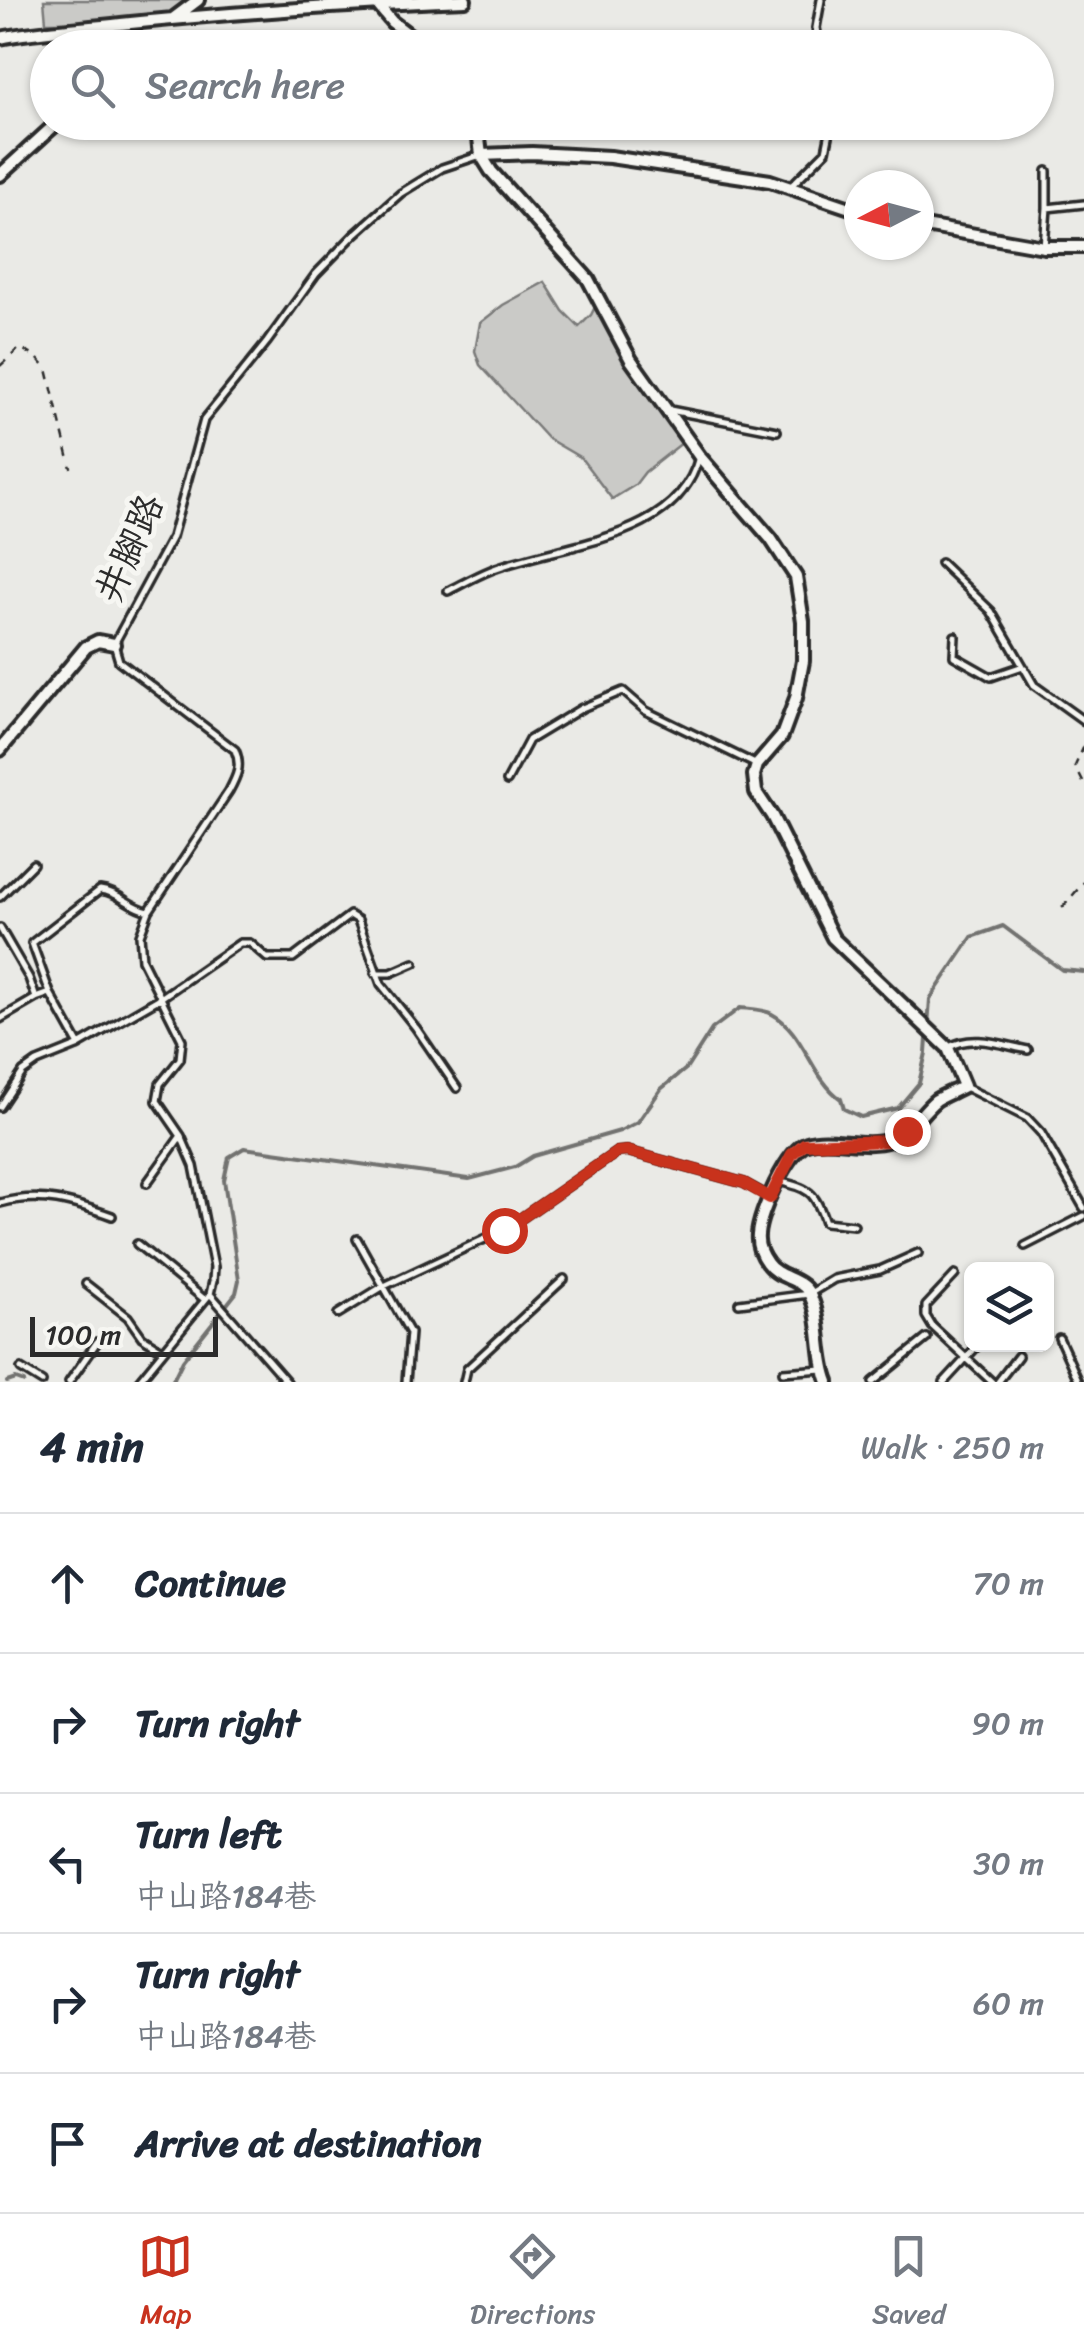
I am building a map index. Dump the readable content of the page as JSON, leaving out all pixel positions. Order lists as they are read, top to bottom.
{
  "streets": {
    "lane": ["井腳路"]
  },
  "scale_bar": "100 m",
  "north": "left",
  "page": {
    "search": "Search here",
    "scale": "100 m",
    "heading": ["4 min", "Walk · 250 m"],
    "list": [
      ["Continue", "70 m"],
      ["Turn right", "90 m"],
      ["Turn left", "中山路184巷", "30 m"],
      ["Turn right", "中山路184巷", "60 m"],
      "Arrive at destination"
    ],
    "nav": ["Map", "Directions", "Saved"]
  }
}
